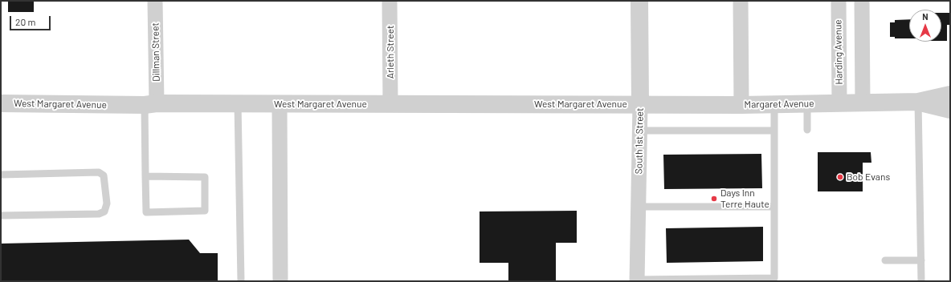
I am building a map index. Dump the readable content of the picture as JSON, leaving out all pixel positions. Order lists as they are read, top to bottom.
{
  "streets": {
    "street": [
      "Dillman Street",
      "Arleth Street",
      "Harding Avenue",
      "West Margaret Avenue",
      "Margaret Avenue",
      "South 1st Street"
    ]
  },
  "crossings": [
    ["Dillman Street", "West Margaret Avenue"],
    ["Arleth Street", "West Margaret Avenue"],
    ["Harding Avenue", "Margaret Avenue"],
    ["West Margaret Avenue", "Margaret Avenue"],
    ["West Margaret Avenue", "South 1st Street"],
    ["Margaret Avenue", "South 1st Street"]
  ],
  "places": ["Bob Evans", "Days Inn Terre Haute"],
  "scale_bar": "20 m",
  "north": "top"
}
